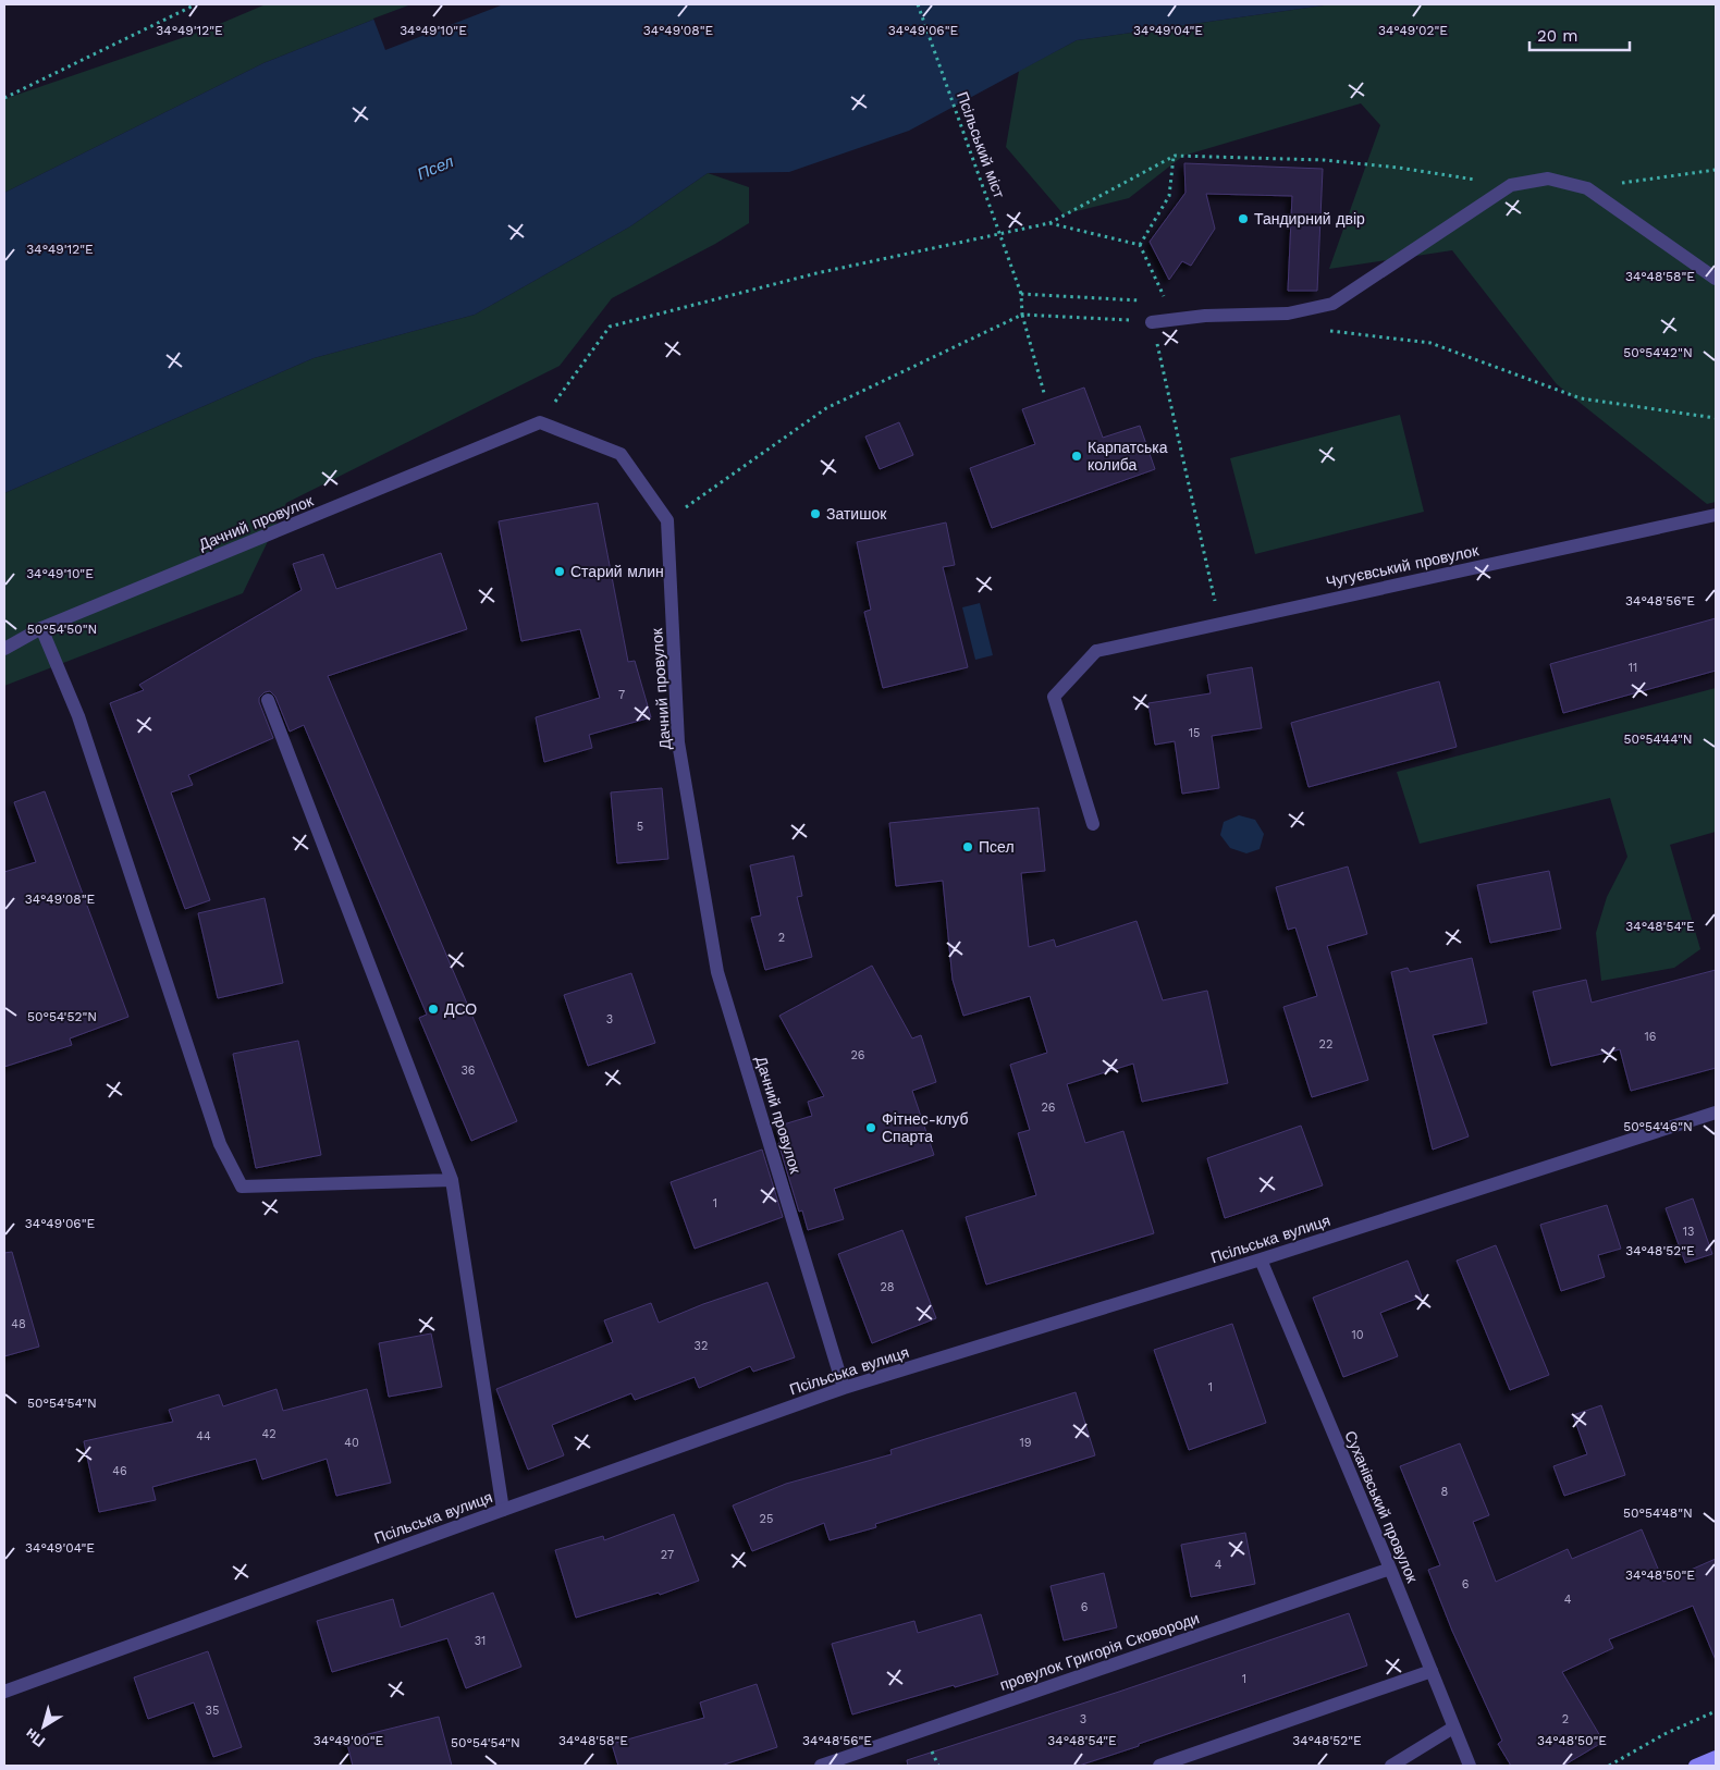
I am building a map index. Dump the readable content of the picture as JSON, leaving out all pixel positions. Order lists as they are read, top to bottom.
{
  "streets": {
    "street": [
      "Дачний провулок",
      "Чугуєвський провулок",
      "Псільська вулиця",
      "Суханівський провулок",
      "провулок Григорія Сковороди"
    ],
    "path": ["Псільський міст"]
  },
  "crossings": [
    ["Дачний провулок", "Псільська вулиця"],
    ["Псільська вулиця", "Суханівський провулок"],
    ["Суханівський провулок", "провулок Григорія Сковороди"]
  ],
  "water": ["Псел"],
  "places": [
    "Тандирний двір",
    "Карпатська колиба",
    "Затишок",
    "Старий млин",
    "Псел",
    "ДСО",
    "Фітнес-клуб Спарта"
  ],
  "house_numbers": [
    "11",
    "7",
    "15",
    "5",
    "2",
    "3",
    "16",
    "22",
    "26",
    "36",
    "26",
    "1",
    "13",
    "28",
    "48",
    "10",
    "32",
    "1",
    "42",
    "44",
    "40",
    "19",
    "46",
    "8",
    "25",
    "27",
    "4",
    "6",
    "4",
    "6",
    "31",
    "1",
    "35",
    "3",
    "2"
  ],
  "scale_bar": "20 m",
  "north": "bottom left",
  "coordinates": [
    "34°49'12\"E",
    "34°49'10\"E",
    "34°49'08\"E",
    "34°49'06\"E",
    "34°49'04\"E",
    "34°49'02\"E",
    "34°48'58\"E",
    "50°54'42\"N",
    "34°48'56\"E",
    "50°54'50\"N",
    "50°54'44\"N",
    "34°48'54\"E",
    "50°54'52\"N",
    "50°54'46\"N",
    "34°48'52\"E",
    "50°54'54\"N",
    "50°54'48\"N",
    "34°48'50\"E",
    "34°49'00\"E"
  ]
}
